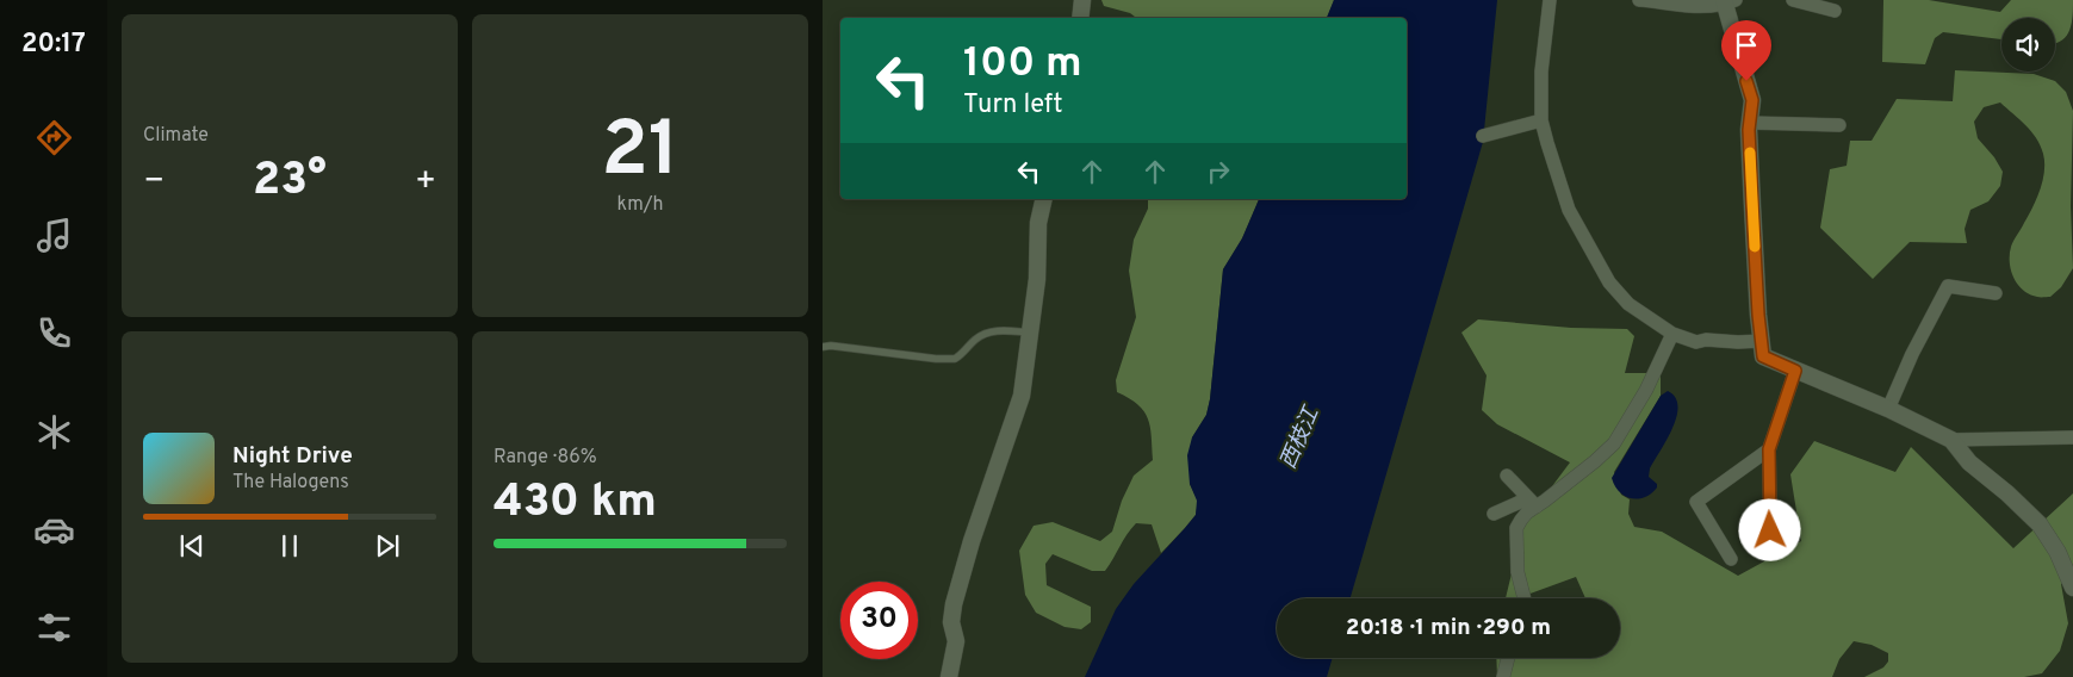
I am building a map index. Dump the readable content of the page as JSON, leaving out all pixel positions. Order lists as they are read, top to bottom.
{
  "water": ["西枝江"],
  "page": {
    "tabs": "20:17",
    "tile": [
      "Climate",
      ["21", "km/h"],
      ["Range · 86%", "430 km"]
    ],
    "turn": ["100 m", "Turn left"],
    "heat": ["−", "23°", "+"],
    "song": ["Night Drive", "The Halogens"],
    "limit": "30",
    "trip": "20:18 · 1 min · 290 m"
  }
}
